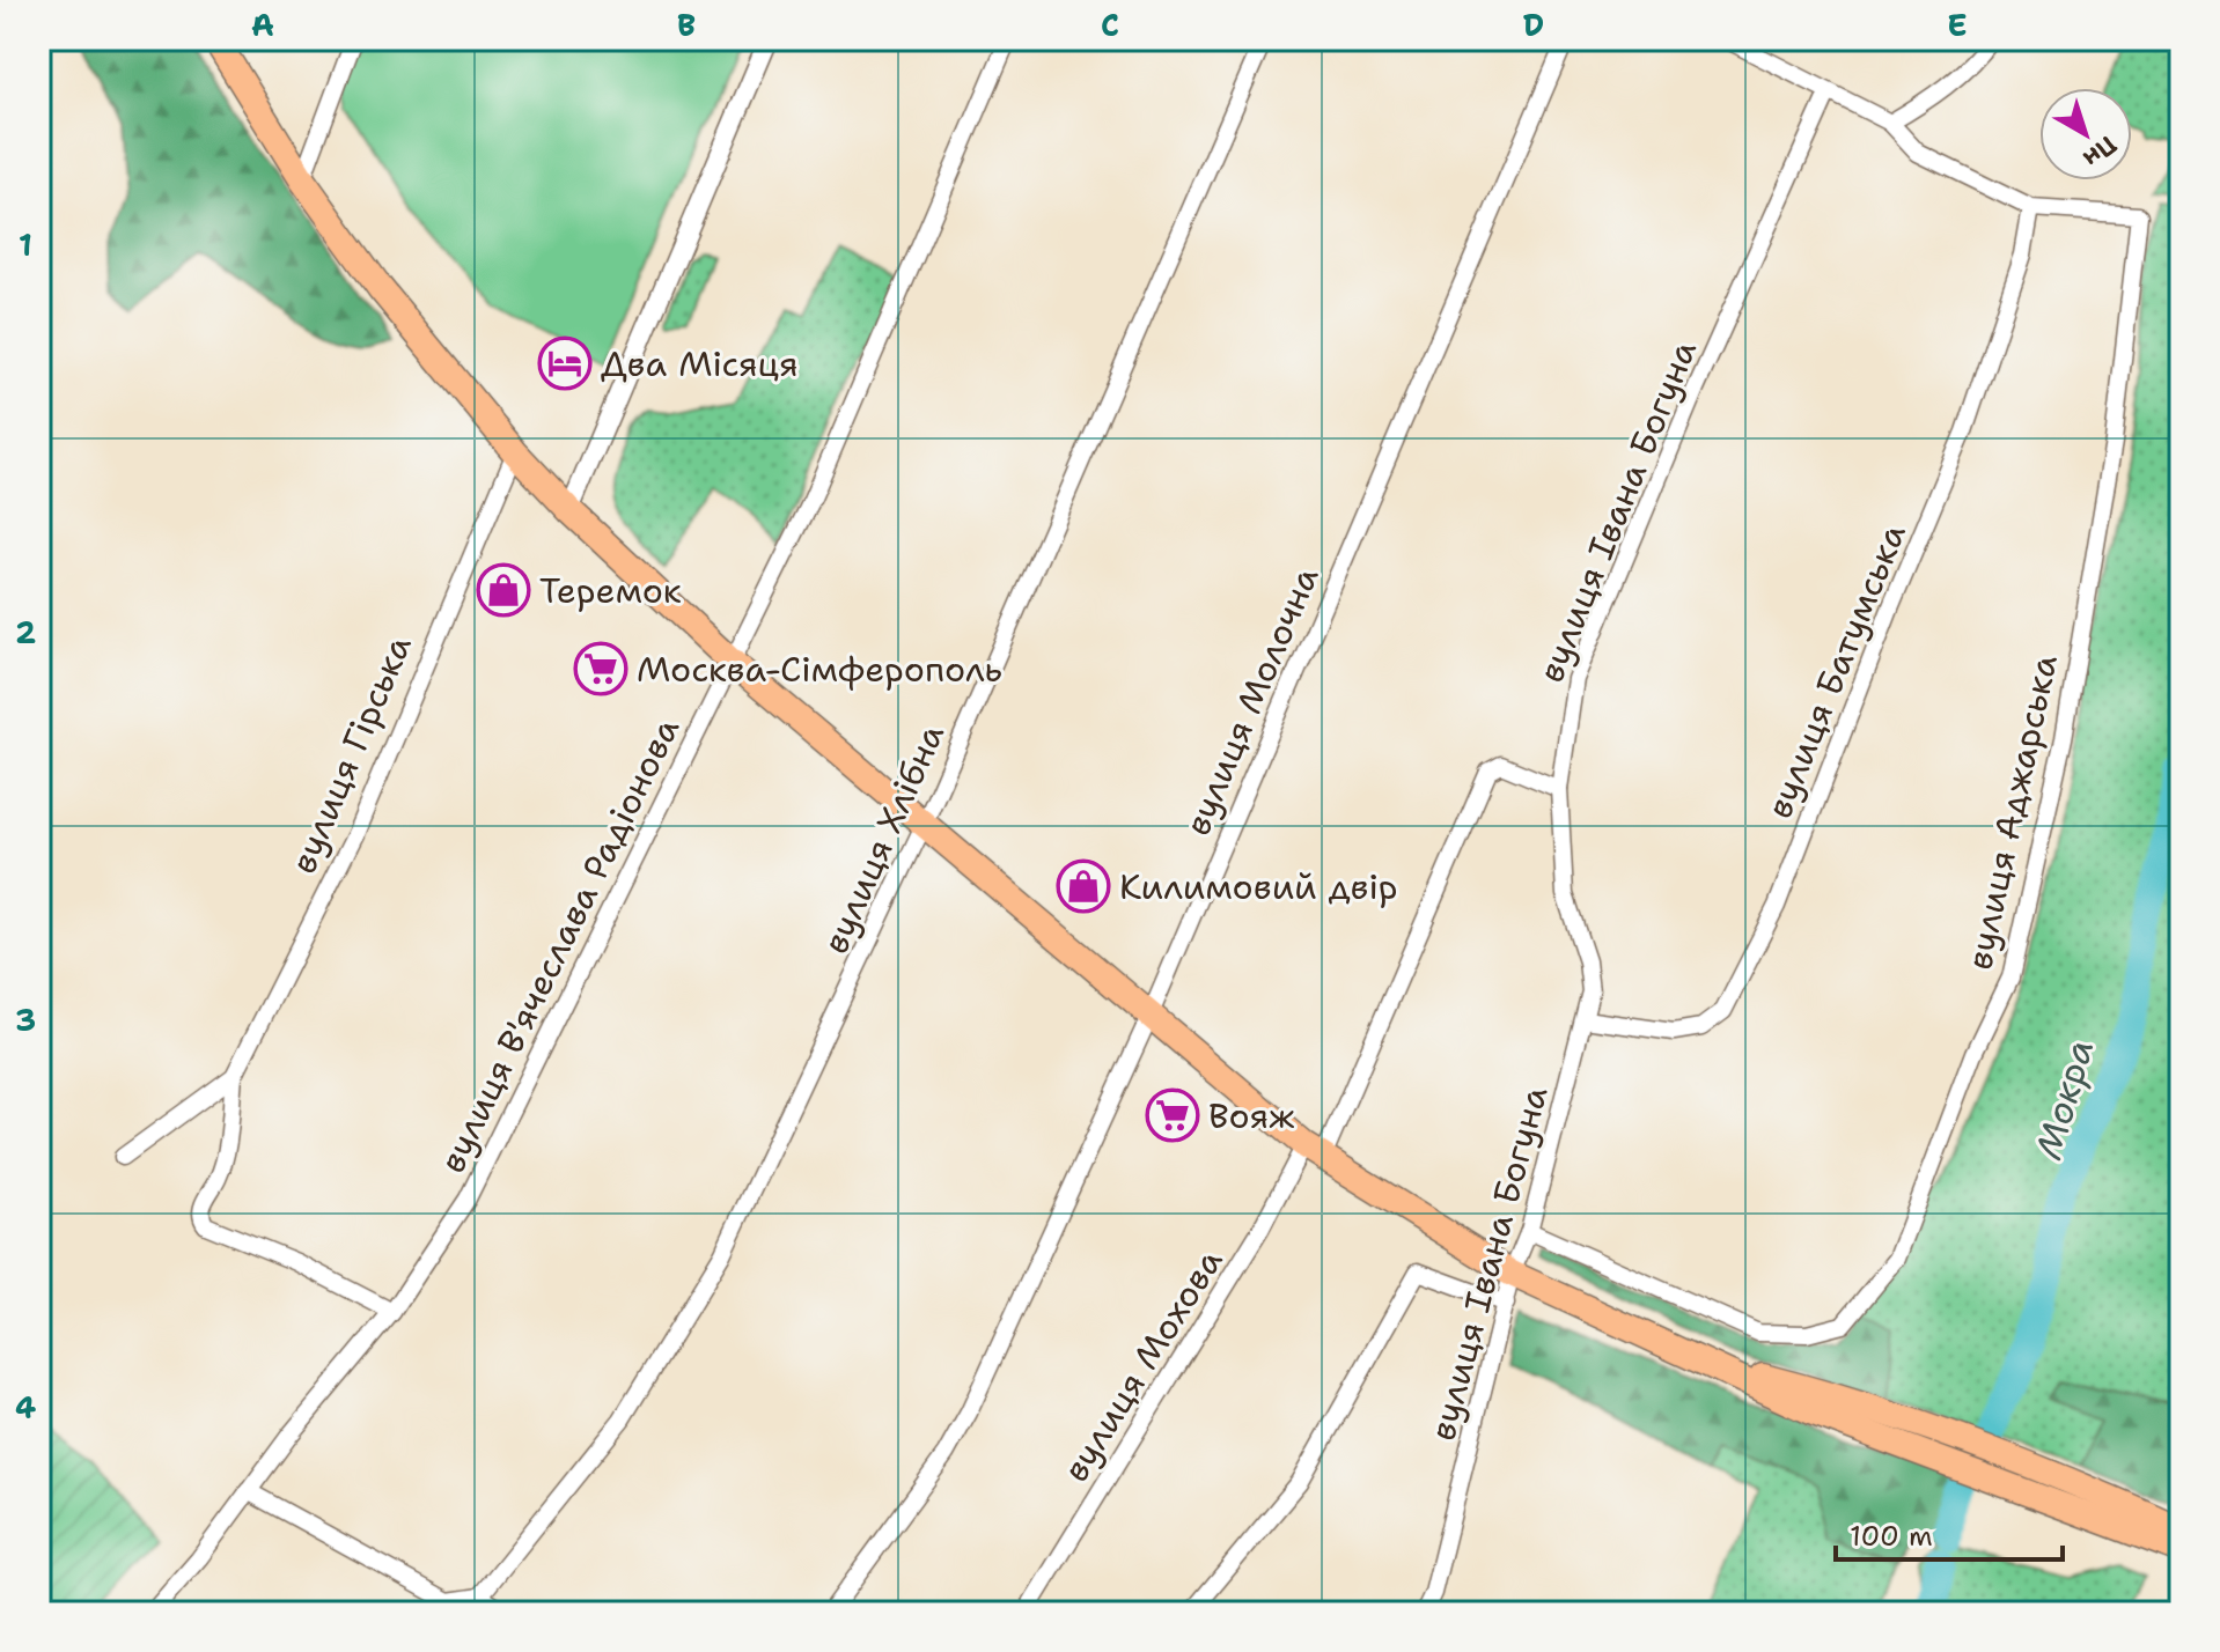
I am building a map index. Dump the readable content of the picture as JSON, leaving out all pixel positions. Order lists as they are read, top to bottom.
{
  "streets": {
    "street": [
      "вулиця Івана Богуна",
      "вулиця Батумська",
      "вулиця Молочна",
      "вулиця Гірська",
      "вулиця Аджарська",
      "вулиця Хлібна",
      "вулиця В'ячеслава Радіонова",
      "вулиця Мохова"
    ]
  },
  "crossings": [
    ["вулиця Івана Богуна", "вулиця Батумська"],
    ["вулиця Івана Богуна", "вулиця Аджарська"],
    ["вулиця Івана Богуна", "вулиця Мохова"],
    ["вулиця Батумська", "вулиця Аджарська"],
    ["вулиця Гірська", "вулиця В'ячеслава Радіонова"]
  ],
  "water": ["Мокра"],
  "places": {
    "hotel": ["Два Місяця"],
    "shop": ["Теремок", "Килимовий двір"],
    "supermarket": ["Москва-Сімферополь", "Вояж"]
  },
  "scale_bar": "100 m",
  "north": "bottom right",
  "grid": {
    "columns": [
      "A",
      "B",
      "C",
      "D",
      "E"
    ],
    "rows": [
      "1",
      "2",
      "3",
      "4"
    ]
  }
}
